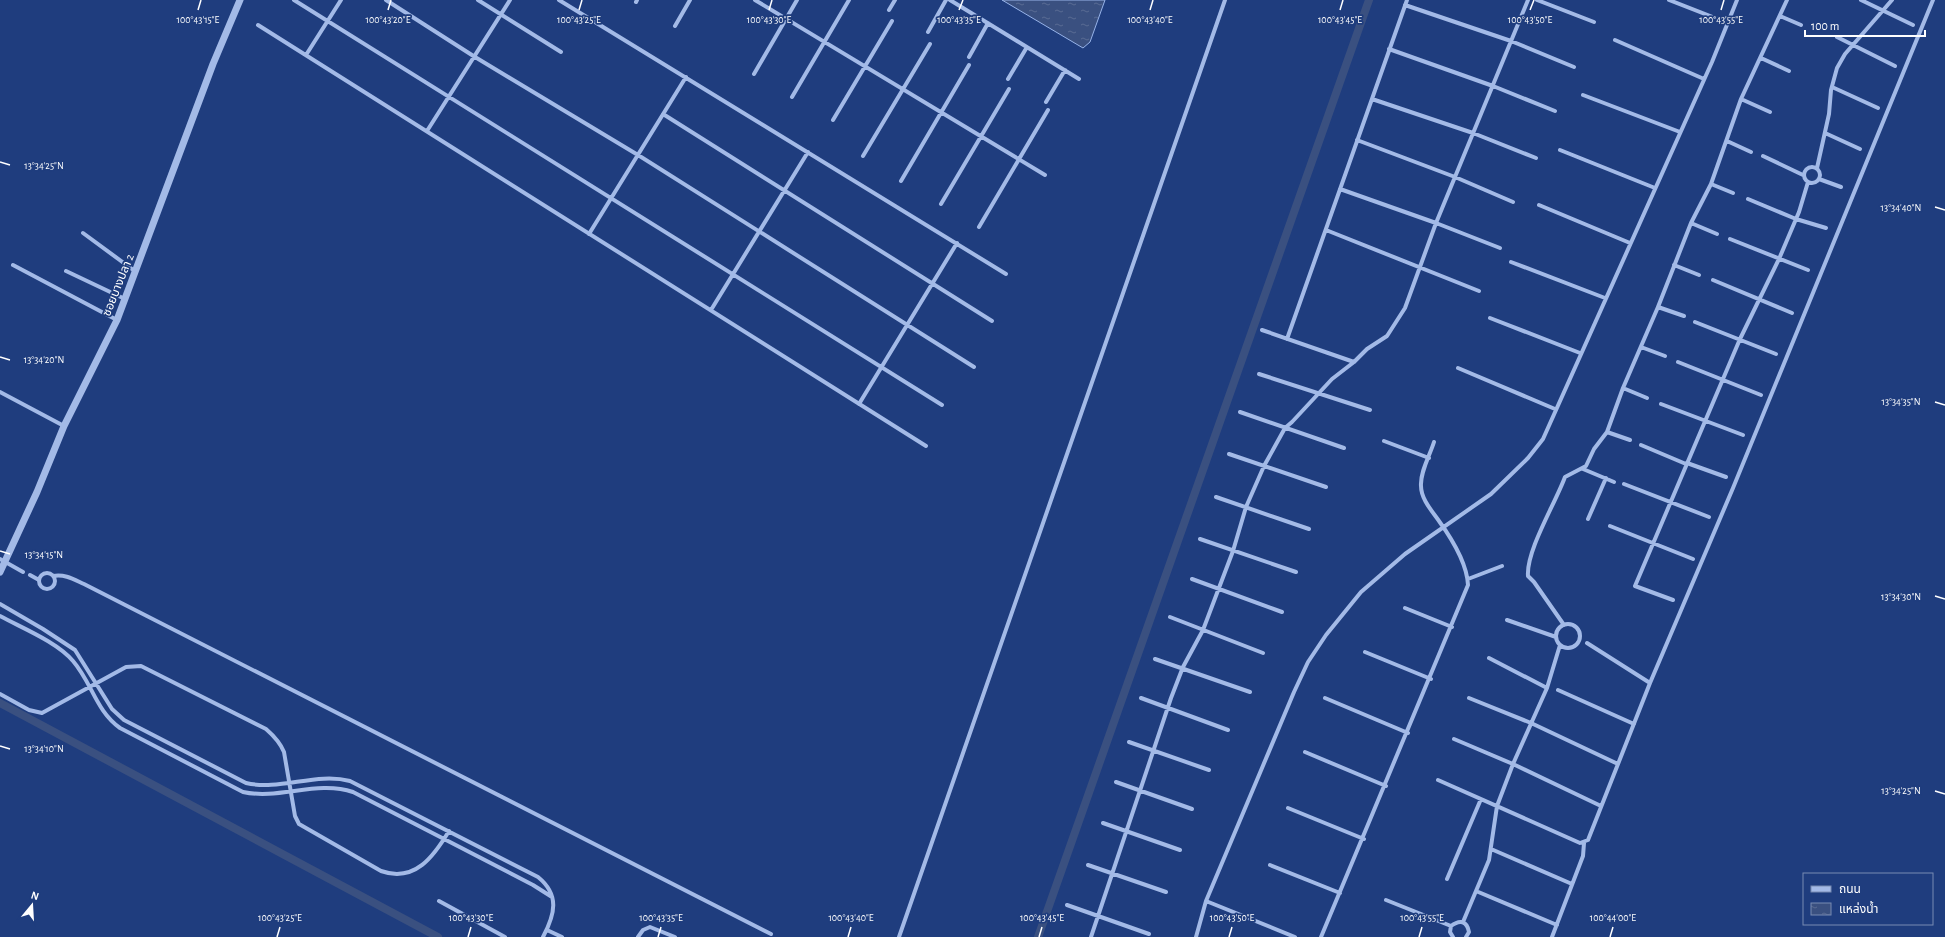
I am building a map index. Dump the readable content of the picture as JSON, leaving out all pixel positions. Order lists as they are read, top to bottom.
{
  "streets": {
    "street": ["ซอยบางปลา 2"]
  },
  "legend": ["ถนน", "แหล่งน้ำ"],
  "scale_bar": "100 m",
  "north": "top",
  "coordinates": [
    "100°43'15\"E",
    "100°43'20\"E",
    "100°43'25\"E",
    "100°43'30\"E",
    "100°43'35\"E",
    "100°43'40\"E",
    "100°43'45\"E",
    "100°43'50\"E",
    "100°43'55\"E",
    "13°34'25\"N",
    "13°34'40\"N",
    "13°34'20\"N",
    "13°34'35\"N",
    "13°34'15\"N",
    "13°34'30\"N",
    "13°34'10\"N",
    "100°44'00\"E"
  ]
}
